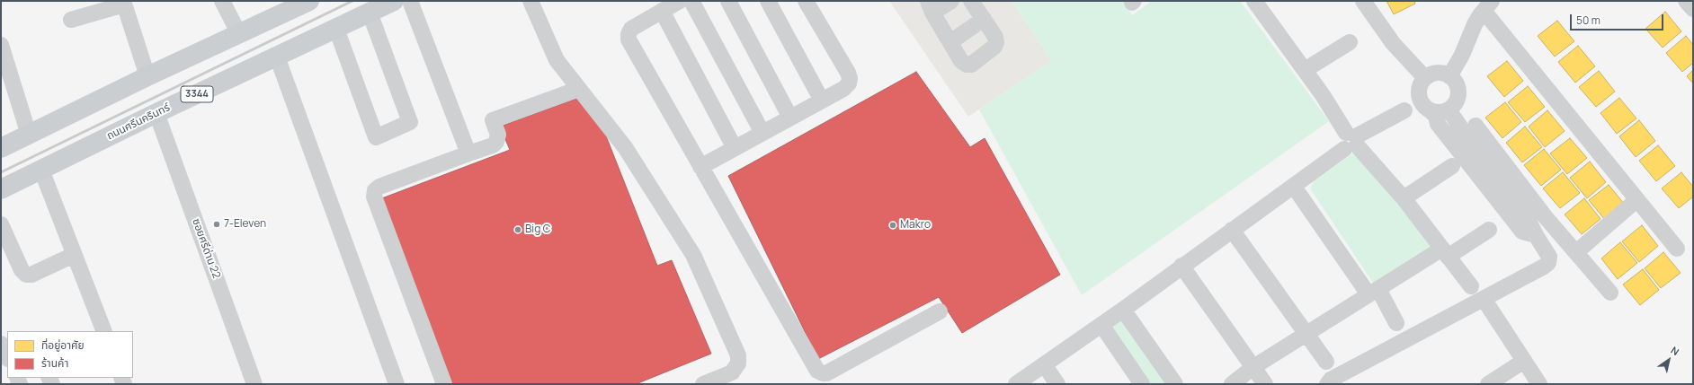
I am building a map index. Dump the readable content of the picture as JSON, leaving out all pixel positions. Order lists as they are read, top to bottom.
{
  "streets": {
    "main road": ["3344", "ถนนศรีนครินทร์"],
    "street": ["ซอยศรีด่าน 22"]
  },
  "crossings": [
    ["ถนนศรีนครินทร์", "ซอยศรีด่าน 22"]
  ],
  "places": ["7-Eleven", "Makro", "Big C"],
  "legend": ["ที่อยู่อาศัย", "ร้านค้า"],
  "scale_bar": "50 m",
  "north": "top right"
}
